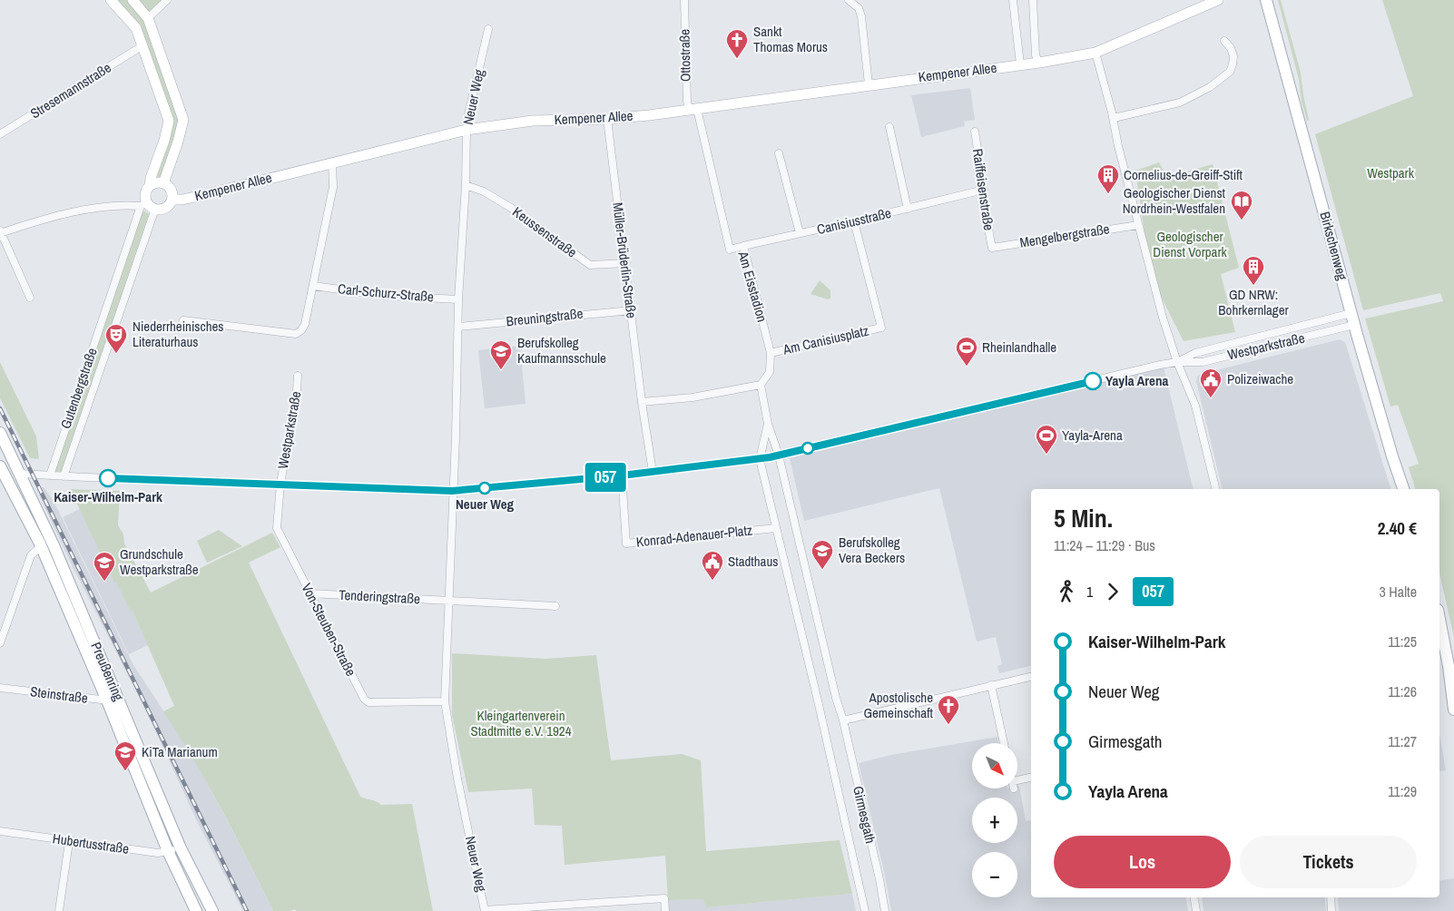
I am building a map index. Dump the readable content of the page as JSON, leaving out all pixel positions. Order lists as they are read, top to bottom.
{
  "streets": {
    "main road": ["Birkschenweg", "Preußenring"],
    "street": [
      "Ottostraße",
      "Kempener Allee",
      "Stresemannstraße",
      "Neuer Weg",
      "Raiffeisenstraße",
      "Canisiusstraße",
      "Keussenstraße",
      "Mengelbergstraße",
      "Müller-Brüderlin-Straße",
      "Am Eisstadion",
      "Carl-Schurz-Straße",
      "Breuningstraße",
      "Am Canisiusplatz",
      "Westparkstraße",
      "Gutenbergstraße",
      "Konrad-Adenauer-Platz",
      "Tenderingstraße",
      "Von-Steuben-Straße",
      "Steinstraße",
      "Girmesgath",
      "Hubertusstraße"
    ]
  },
  "crossings": [
    ["Ottostraße", "Kempener Allee"],
    ["Ottostraße", "Am Eisstadion"],
    ["Kempener Allee", "Neuer Weg"],
    ["Kempener Allee", "Müller-Brüderlin-Straße"],
    ["Kempener Allee", "Am Eisstadion"],
    ["Kempener Allee", "Gutenbergstraße"],
    ["Neuer Weg", "Keussenstraße"],
    ["Neuer Weg", "Carl-Schurz-Straße"],
    ["Neuer Weg", "Breuningstraße"],
    ["Neuer Weg", "Westparkstraße"],
    ["Neuer Weg", "Tenderingstraße"],
    ["Neuer Weg", "Von-Steuben-Straße"],
    ["Raiffeisenstraße", "Canisiusstraße"],
    ["Raiffeisenstraße", "Mengelbergstraße"],
    ["Canisiusstraße", "Am Eisstadion"],
    ["Canisiusstraße", "Am Canisiusplatz"],
    ["Keussenstraße", "Müller-Brüderlin-Straße"],
    ["Birkschenweg", "Westparkstraße"],
    ["Müller-Brüderlin-Straße", "Breuningstraße"],
    ["Müller-Brüderlin-Straße", "Westparkstraße"],
    ["Am Eisstadion", "Am Canisiusplatz"],
    ["Westparkstraße", "Gutenbergstraße"],
    ["Westparkstraße", "Konrad-Adenauer-Platz"],
    ["Westparkstraße", "Von-Steuben-Straße"],
    ["Westparkstraße", "Preußenring"],
    ["Westparkstraße", "Girmesgath"],
    ["Konrad-Adenauer-Platz", "Girmesgath"],
    ["Tenderingstraße", "Von-Steuben-Straße"],
    ["Preußenring", "Steinstraße"],
    ["Preußenring", "Hubertusstraße"]
  ],
  "parks": ["Westpark", "Geologischer Dienst Vorpark", "Kleingartenverein Stadtmitte e.V. 1924"],
  "places": {
    "church": ["Sankt Thomas Morus", "Apostolische Gemeinschaft"],
    "building": ["Cornelius-de-Greiff-Stift", "GD NRW: Bohrkernlager"],
    "library": ["Geologischer Dienst Nordrhein-Westfalen"],
    "theatre": ["Niederrheinisches Literaturhaus"],
    "sports": ["Rheinlandhalle", "Yayla-Arena"],
    "school or university": [
      "Berufskolleg Kaufmannsschule",
      "Berufskolleg Vera Beckers",
      "Grundschule Westparkstraße",
      "KiTa Marianum"
    ],
    "other": ["Yayla Arena", "Kaiser-Wilhelm-Park", "Neuer Weg"],
    "public building": ["Polizeiwache", "Stadthaus"]
  },
  "lines": ["bus line 057"],
  "north": "bottom right",
  "page": {
    "on_map": "057",
    "heading": ["5 Min.", "11:24 – 11:29 · Bus", "2.40 €"],
    "legs": ["1", "057", "3 Halte"],
    "list": [
      {
        "name": "Kaiser-Wilhelm-Park",
        "value": "11:25"
      },
      {
        "name": "Neuer Weg",
        "value": "11:26"
      },
      {
        "name": "Girmesgath",
        "value": "11:27"
      },
      {
        "name": "Yayla Arena",
        "value": "11:29"
      }
    ],
    "map_buttons": ["+", "−"],
    "buttons": ["Los", "Tickets"]
  }
}
